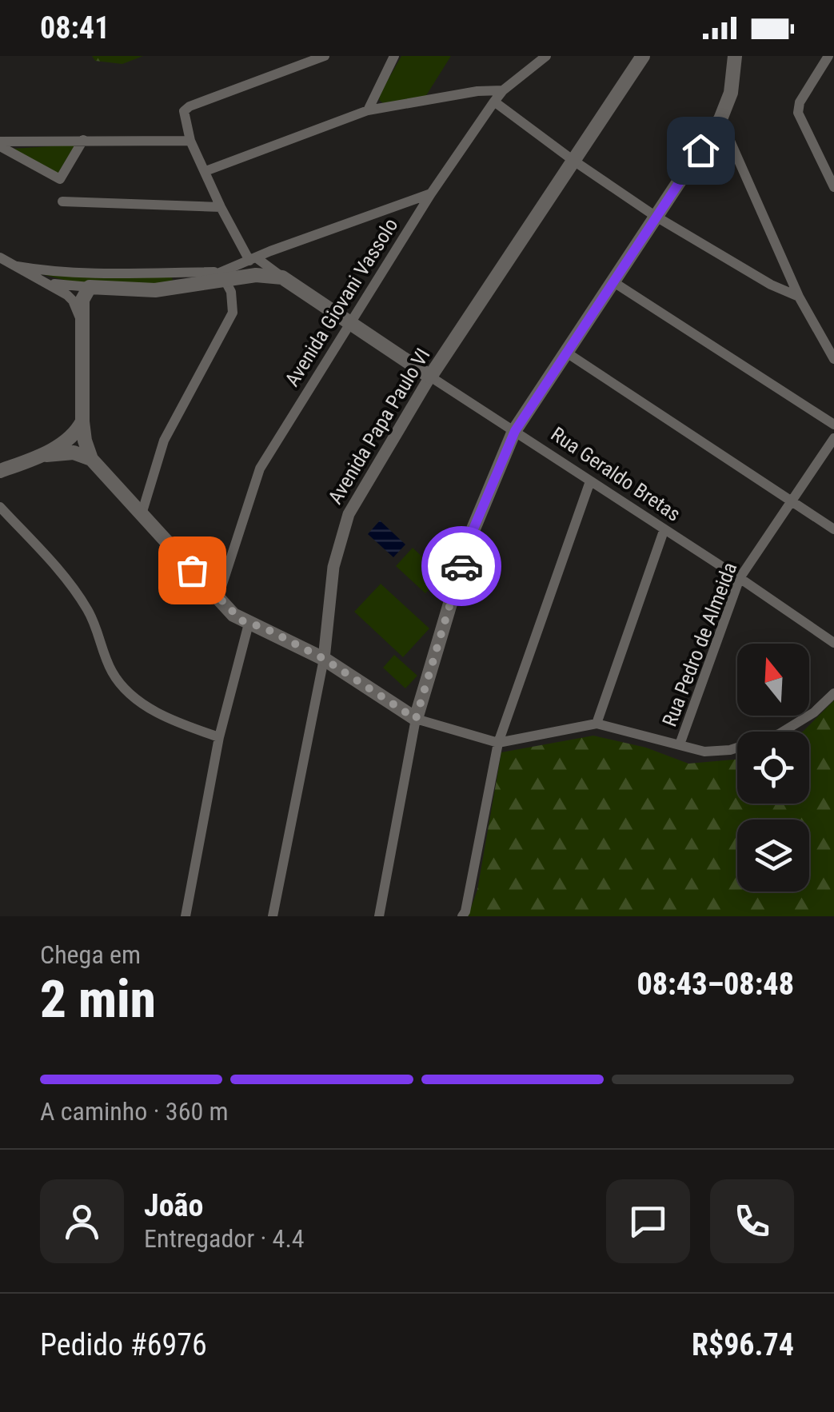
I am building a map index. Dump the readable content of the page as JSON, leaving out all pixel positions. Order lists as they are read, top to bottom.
{
  "streets": {
    "main road": ["Avenida Papa Paulo VI", "Rua Geraldo Bretas"],
    "street": ["Avenida Giovani Vassolo", "Rua Pedro de Almeida"]
  },
  "crossings": [
    ["Avenida Giovani Vassolo", "Rua Geraldo Bretas"],
    ["Avenida Papa Paulo VI", "Rua Geraldo Bretas"],
    ["Rua Geraldo Bretas", "Rua Pedro de Almeida"]
  ],
  "north": "top",
  "page": {
    "status": "08:41",
    "heading": ["2 min", "Chega em", "08:43–08:48"],
    "panel": [
      "João",
      "Entregador · 4.4",
      "Pedido #6976",
      "R$96.74"
    ],
    "bar": "A caminho · 360 m"
  }
}
